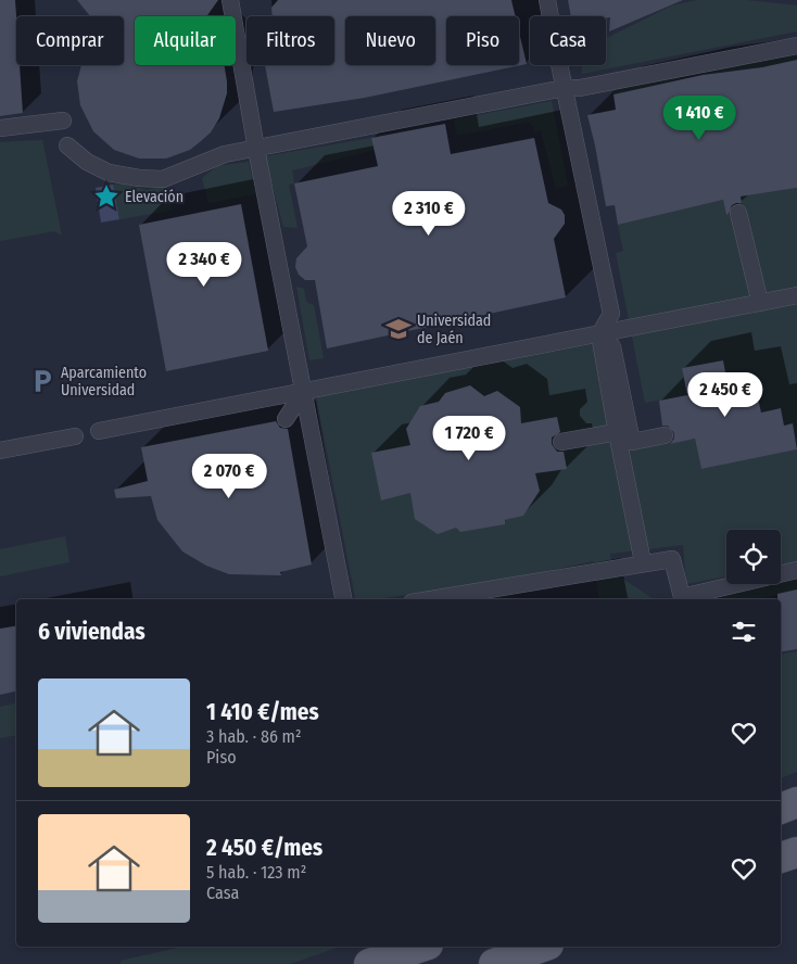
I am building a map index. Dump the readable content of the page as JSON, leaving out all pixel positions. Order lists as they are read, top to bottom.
{
  "places": {
    "place": ["Elevación"],
    "school or university": ["Universidad de Jaén"],
    "parking": ["Aparcamiento Universidad"]
  },
  "page": {
    "chip": [
      "Comprar",
      "Alquilar",
      "Filtros",
      "Nuevo",
      "Piso",
      "Casa"
    ],
    "price": [
      "1 410 €",
      "2 310 €",
      "2 340 €",
      "2 450 €",
      "1 720 €",
      "2 070 €"
    ],
    "heading": "6 viviendas",
    "list": [
      {
        "name": "1 410 €/mes",
        "note": "3 hab. · 86 m² · Piso"
      },
      {
        "name": "2 450 €/mes",
        "note": "5 hab. · 123 m² · Casa"
      }
    ]
  }
}
